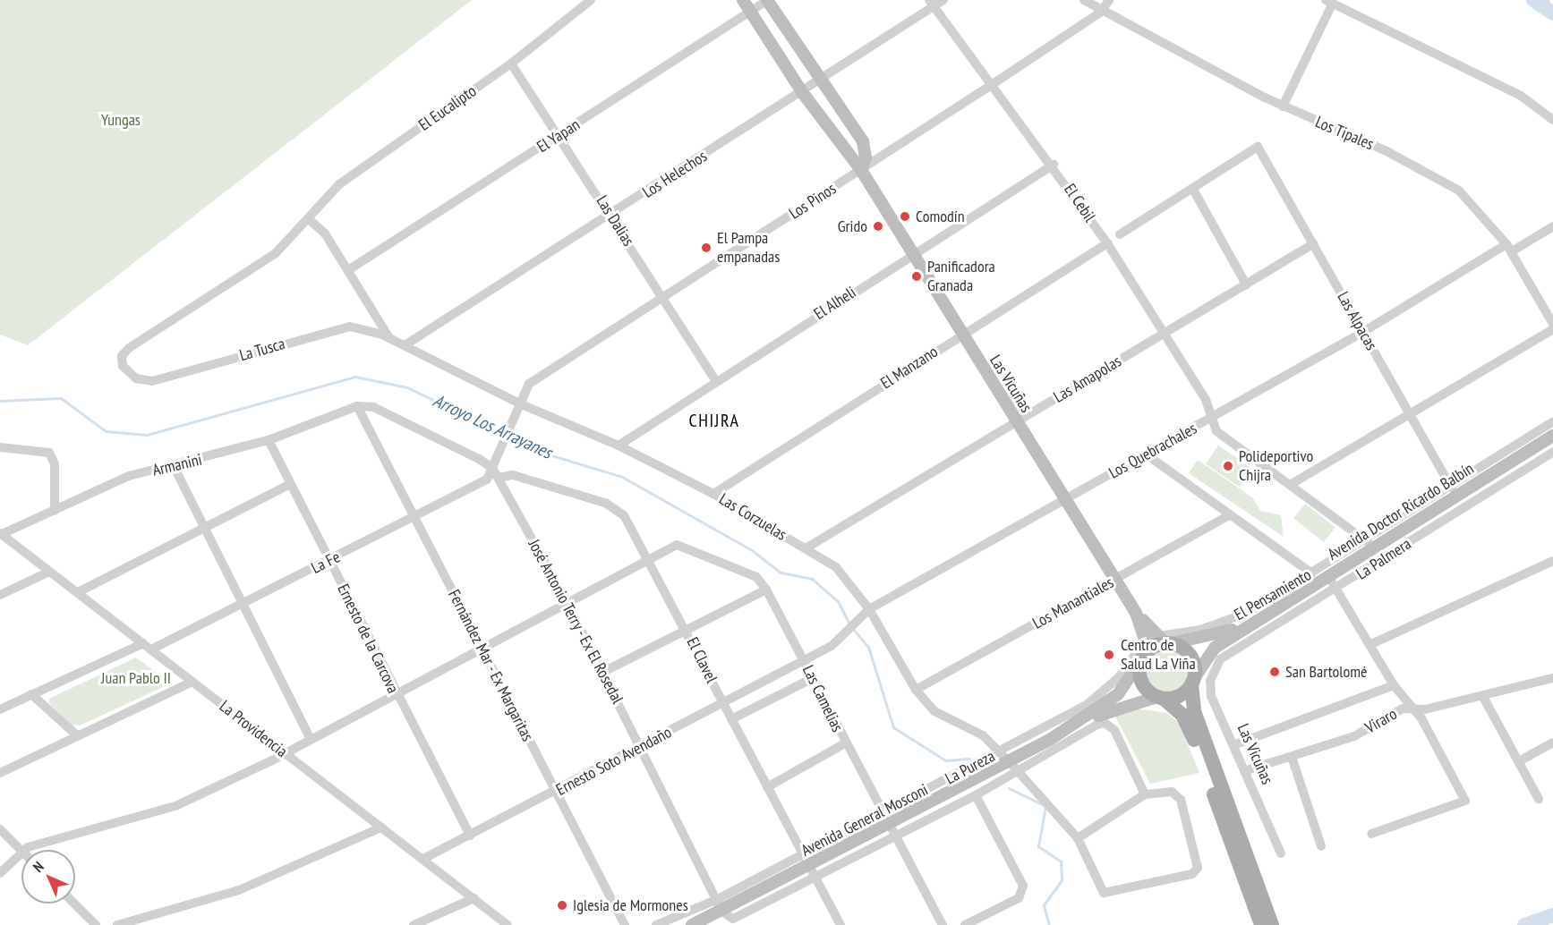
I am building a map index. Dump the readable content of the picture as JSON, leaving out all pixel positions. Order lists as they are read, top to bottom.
{
  "streets": {
    "main road": ["Las Vicuñas", "Avenida Doctor Ricardo Balbín", "Avenida General Mosconi"],
    "street": [
      "El Eucalipto",
      "Los Tipales",
      "El Yapan",
      "Los Helechos",
      "Los Pinos",
      "El Cebil",
      "Las Dalias",
      "El Alheli",
      "Las Alpacas",
      "La Tusca",
      "El Manzano",
      "Las Amapolas",
      "Los Quebrachales",
      "Armanini",
      "Las Corzuelas",
      "La Palmera",
      "La Fe",
      "El Pensamiento",
      "Los Manantiales",
      "José Antonio Terry - Ex El Rosedal",
      "Ernesto de la Carcova",
      "El Clavel",
      "Fernández Mar - Ex Margaritas",
      "Las Camelias",
      "Viraro",
      "La Providencia",
      "Ernesto Soto Avendaño",
      "La Pureza"
    ]
  },
  "crossings": [
    ["El Eucalipto", "Las Dalias"],
    ["El Eucalipto", "La Tusca"],
    ["Los Tipales", "Los Pinos"],
    ["Los Tipales", "Los Quebrachales"],
    ["El Yapan", "Las Dalias"],
    ["El Yapan", "Las Vicuñas"],
    ["Los Helechos", "El Cebil"],
    ["Los Helechos", "Las Dalias"],
    ["Los Helechos", "La Tusca"],
    ["Los Helechos", "Las Vicuñas"],
    ["Los Pinos", "El Cebil"],
    ["Los Pinos", "Las Dalias"],
    ["Los Pinos", "Las Vicuñas"],
    ["Los Pinos", "Las Corzuelas"],
    ["Los Pinos", "La Fe"],
    ["El Cebil", "El Alheli"],
    ["El Cebil", "El Manzano"],
    ["El Cebil", "Las Amapolas"],
    ["El Cebil", "Los Quebrachales"],
    ["El Cebil", "Avenida Doctor Ricardo Balbín"],
    ["El Cebil", "El Pensamiento"],
    ["Las Dalias", "El Alheli"],
    ["El Alheli", "Las Vicuñas"],
    ["El Alheli", "Las Corzuelas"],
    ["Las Alpacas", "Las Amapolas"],
    ["Las Alpacas", "Los Quebrachales"],
    ["Las Alpacas", "Avenida Doctor Ricardo Balbín"],
    ["Las Alpacas", "El Pensamiento"],
    ["La Tusca", "Las Corzuelas"],
    ["El Manzano", "Las Vicuñas"],
    ["El Manzano", "Las Corzuelas"],
    ["Las Amapolas", "Las Vicuñas"],
    ["Las Amapolas", "Las Corzuelas"],
    ["Las Vicuñas", "Los Quebrachales"],
    ["Las Vicuñas", "La Palmera"],
    ["Las Vicuñas", "El Pensamiento"],
    ["Las Vicuñas", "Los Manantiales"],
    ["Las Vicuñas", "Viraro"],
    ["Las Vicuñas", "La Pureza"],
    ["Los Quebrachales", "Las Corzuelas"],
    ["Los Quebrachales", "Las Camelias"],
    ["Los Quebrachales", "Ernesto Soto Avendaño"],
    ["Armanini", "Ernesto de la Carcova"],
    ["Armanini", "Fernández Mar - Ex Margaritas"],
    ["Armanini", "La Providencia"],
    ["Avenida Doctor Ricardo Balbín", "El Pensamiento"],
    ["Las Corzuelas", "La Fe"],
    ["Las Corzuelas", "Los Manantiales"],
    ["Las Corzuelas", "La Pureza"],
    ["Las Corzuelas", "Avenida General Mosconi"],
    ["La Fe", "José Antonio Terry - Ex El Rosedal"],
    ["La Fe", "Ernesto de la Carcova"],
    ["La Fe", "Fernández Mar - Ex Margaritas"],
    ["La Fe", "La Providencia"],
    ["El Pensamiento", "La Pureza"],
    ["José Antonio Terry - Ex El Rosedal", "El Clavel"],
    ["José Antonio Terry - Ex El Rosedal", "Las Camelias"],
    ["José Antonio Terry - Ex El Rosedal", "Ernesto Soto Avendaño"],
    ["José Antonio Terry - Ex El Rosedal", "La Pureza"],
    ["José Antonio Terry - Ex El Rosedal", "Avenida General Mosconi"],
    ["Ernesto de la Carcova", "Las Camelias"],
    ["Ernesto de la Carcova", "Ernesto Soto Avendaño"],
    ["El Clavel", "Las Camelias"],
    ["El Clavel", "Ernesto Soto Avendaño"],
    ["El Clavel", "La Pureza"],
    ["El Clavel", "Avenida General Mosconi"],
    ["Fernández Mar - Ex Margaritas", "Las Camelias"],
    ["Fernández Mar - Ex Margaritas", "Ernesto Soto Avendaño"],
    ["Las Camelias", "La Providencia"],
    ["Las Camelias", "Ernesto Soto Avendaño"],
    ["Las Camelias", "La Pureza"],
    ["Las Camelias", "Avenida General Mosconi"],
    ["La Providencia", "Ernesto Soto Avendaño"]
  ],
  "districts": ["CHIJRA"],
  "water": ["Arroyo Los Arrayanes"],
  "parks": ["Yungas", "Juan Pablo II"],
  "places": [
    "Comodín",
    "Grido",
    "El Pampa empanadas",
    "Panificadora Granada",
    "Polideportivo Chijra",
    "Centro de Salud La Viña",
    "San Bartolomé",
    "Iglesia de Mormones"
  ],
  "north": "top left"
}
